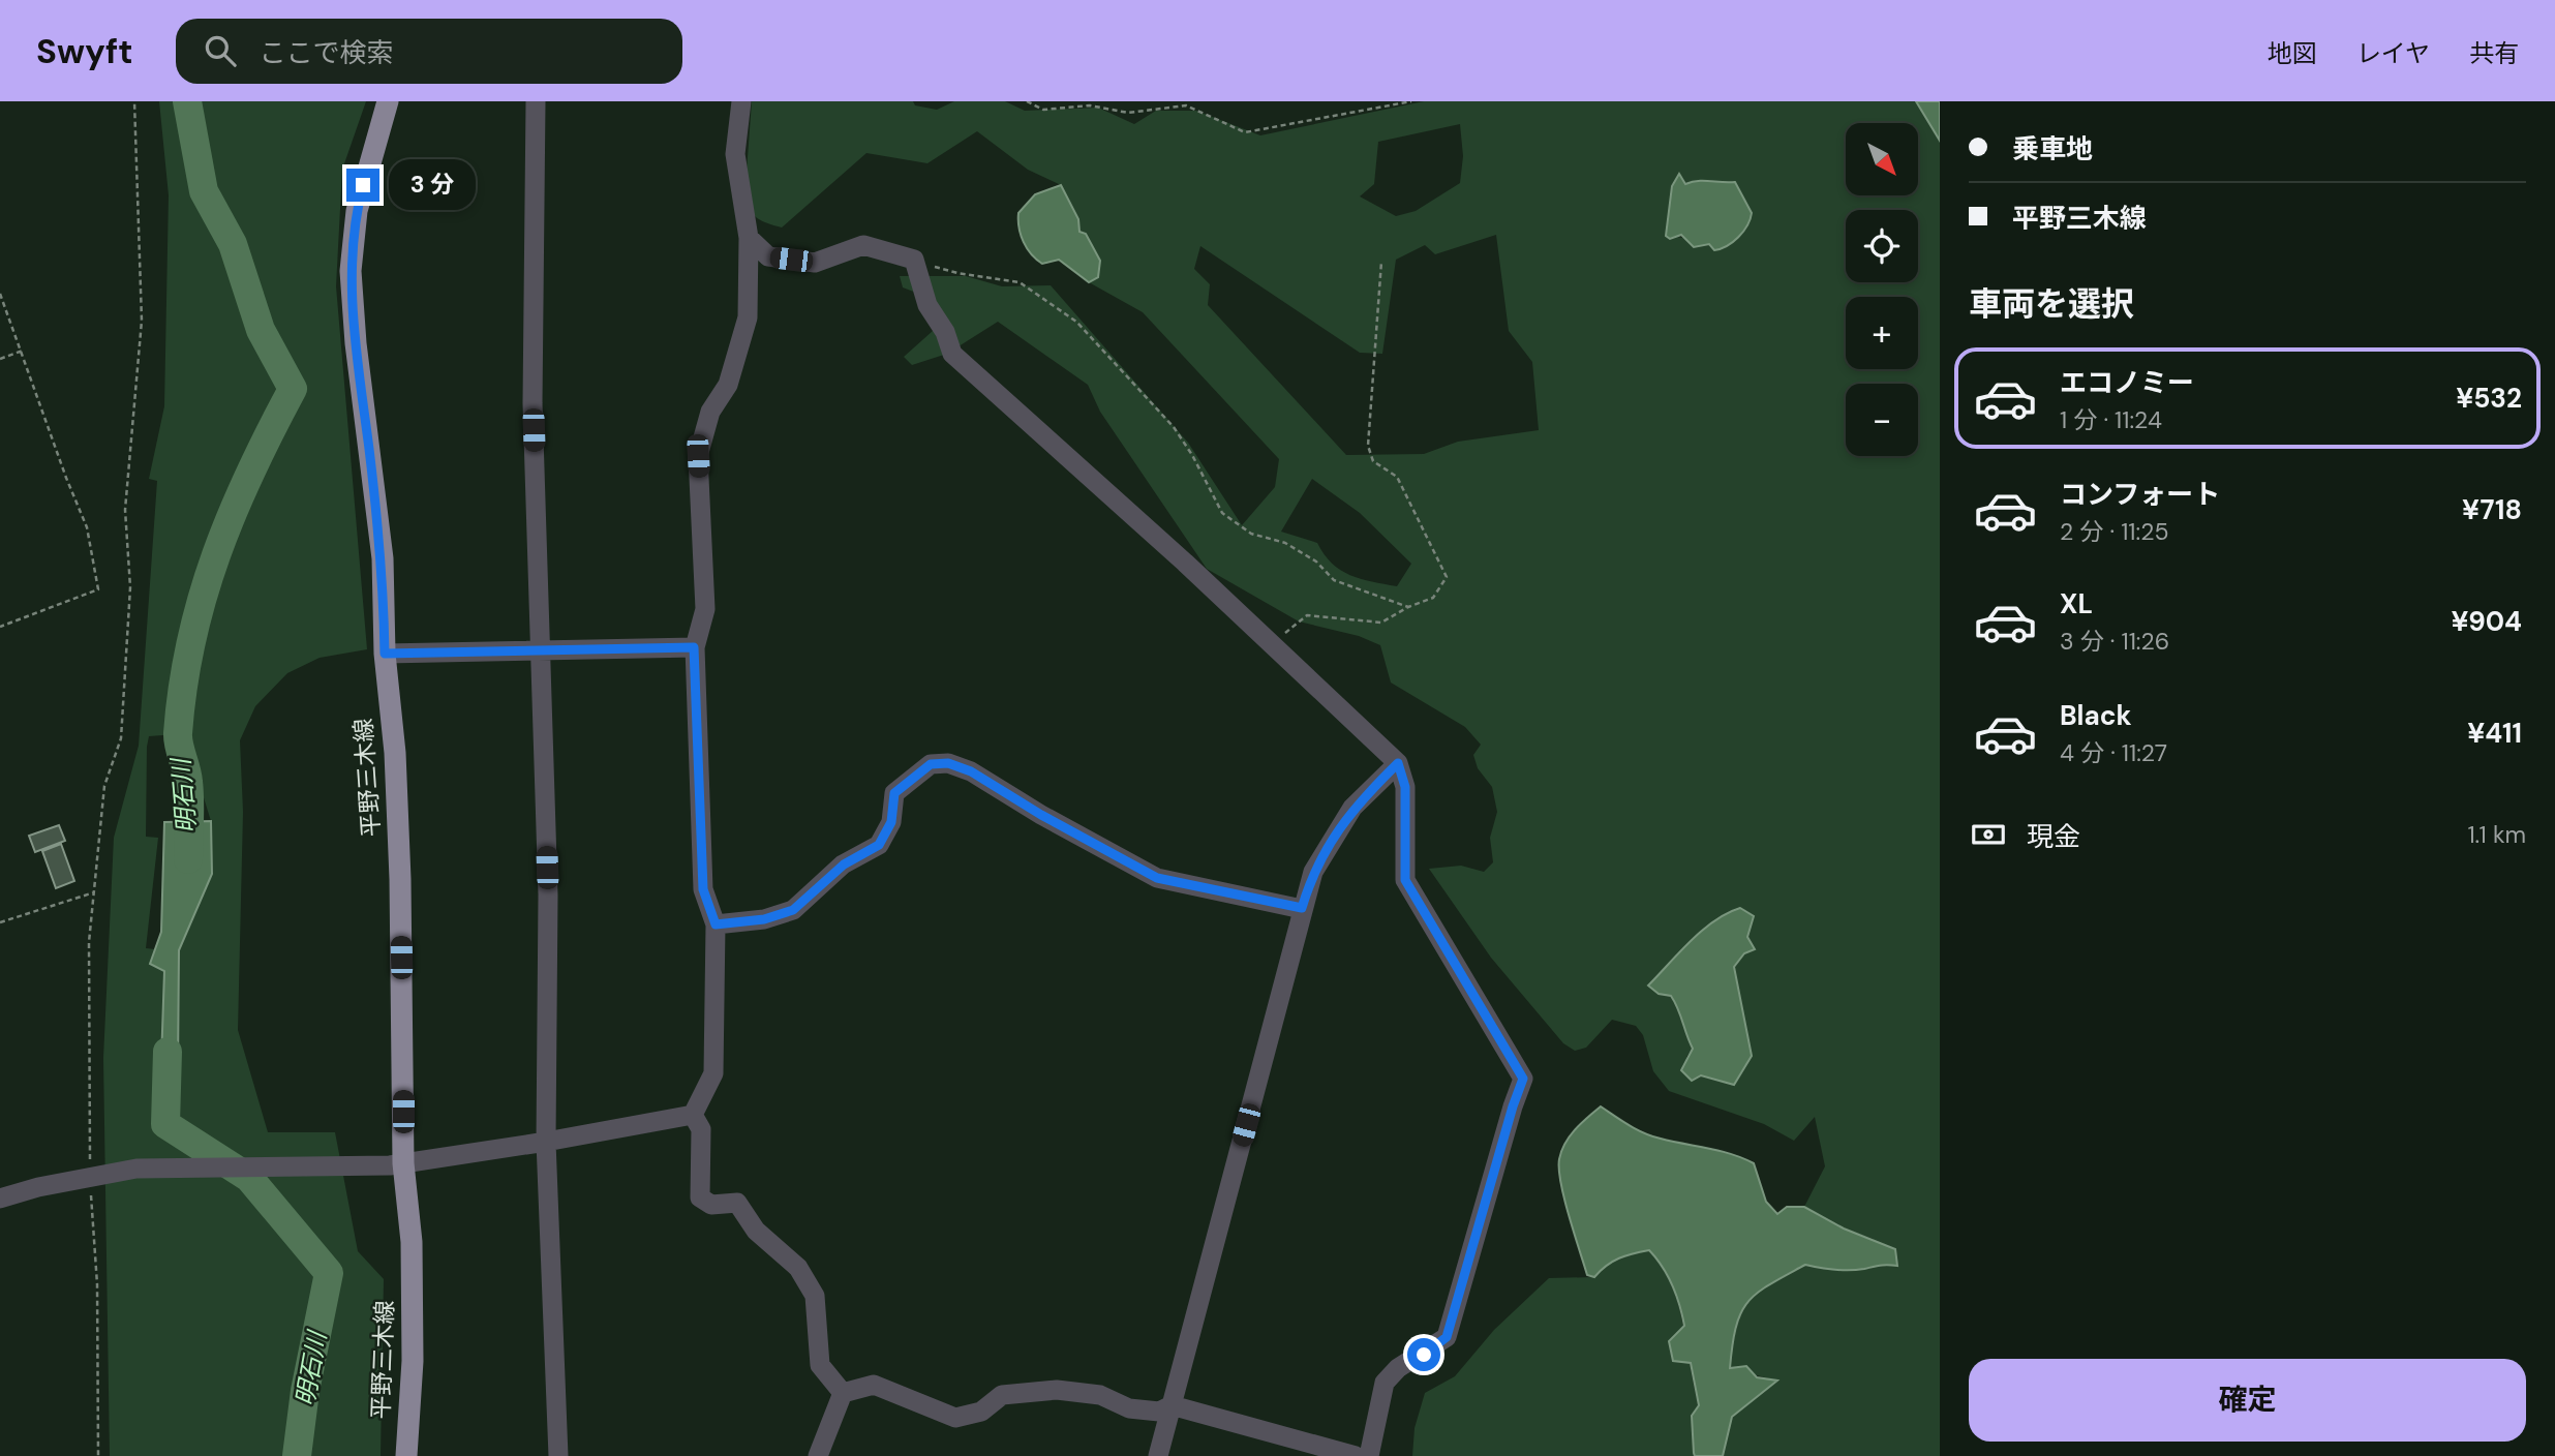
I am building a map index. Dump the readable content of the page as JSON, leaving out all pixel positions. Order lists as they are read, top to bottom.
{
  "streets": {
    "main road": ["平野三木線"]
  },
  "water": ["明石川"],
  "north": "bottom right",
  "page": {
    "header": "Swyft",
    "search": "ここで検索",
    "nav": ["地図", "レイヤ", "共有"],
    "banner": ["乗車地", "平野三木線"],
    "map_buttons": ["+", "−"],
    "bubble": "3 分",
    "heading": "車両を選択",
    "list": [
      {
        "name": "エコノミー",
        "note": "1 分 · 11:24",
        "value": "¥532"
      },
      {
        "name": "コンフォート",
        "note": "2 分 · 11:25",
        "value": "¥718"
      },
      {
        "name": "XL",
        "note": "3 分 · 11:26",
        "value": "¥904"
      },
      {
        "name": "Black",
        "note": "4 分 · 11:27",
        "value": "¥411"
      }
    ],
    "pay": ["現金", "1.1 km"],
    "buttons": "確定"
  }
}
